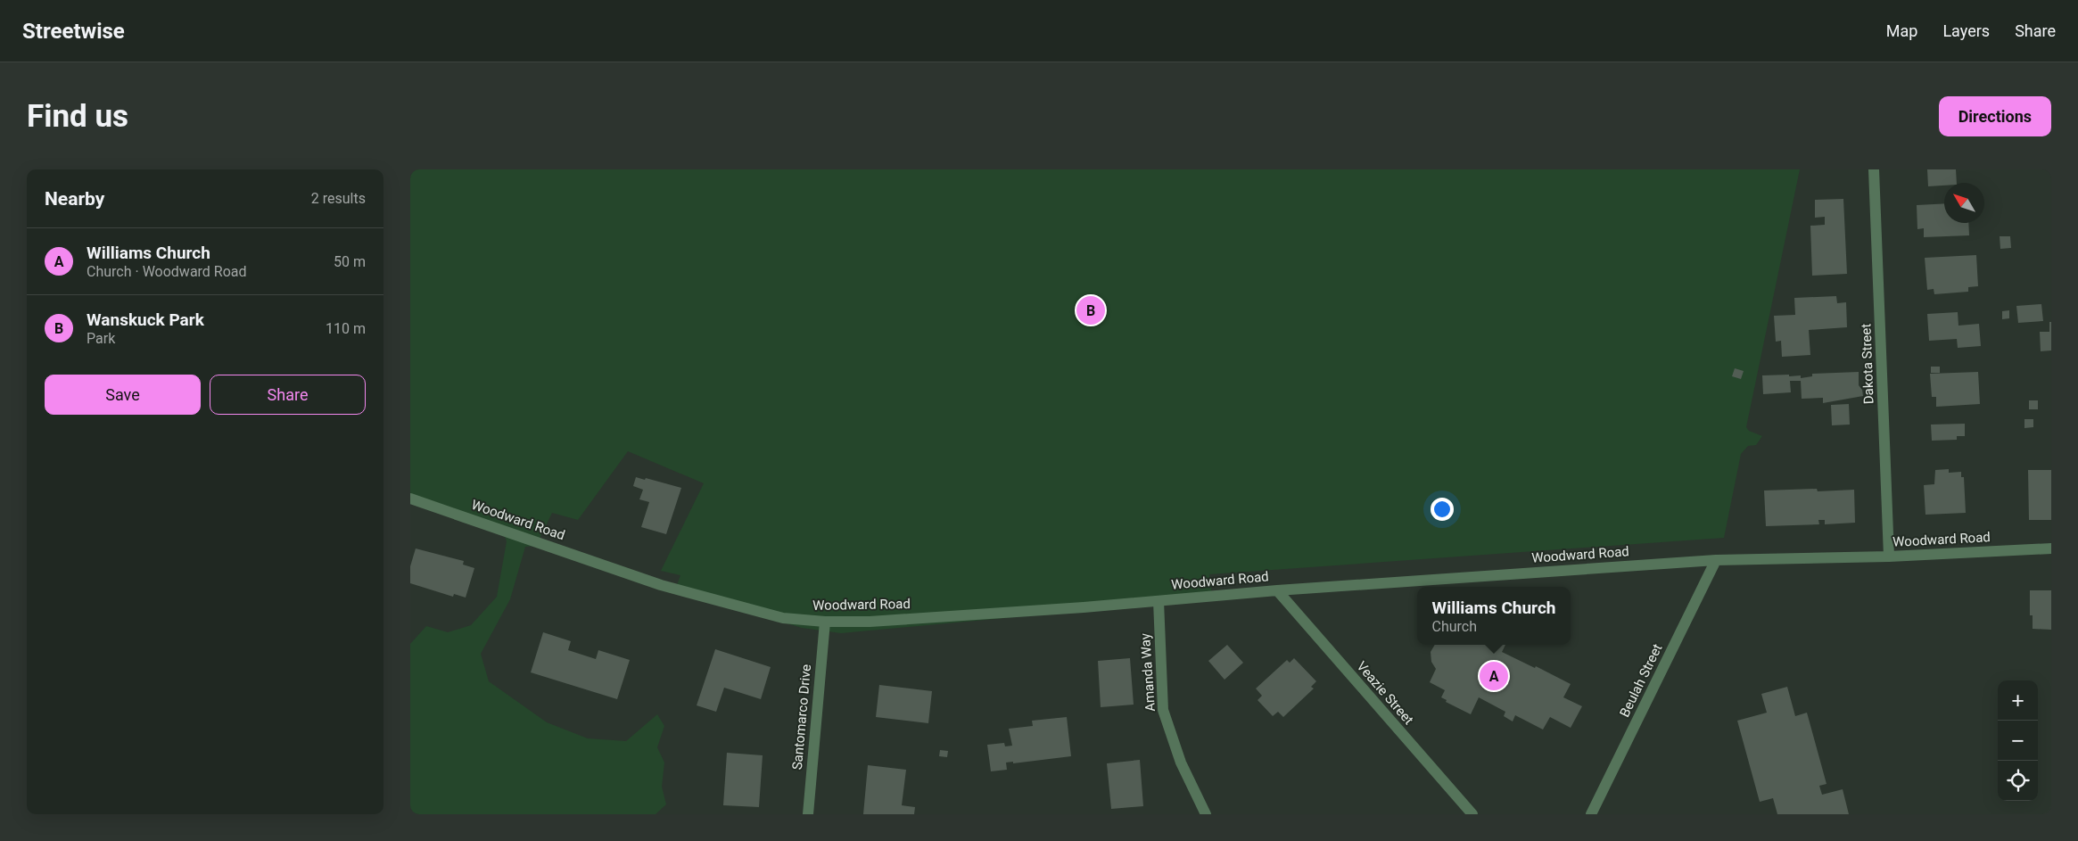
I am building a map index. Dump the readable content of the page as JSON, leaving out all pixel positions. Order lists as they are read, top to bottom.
{
  "streets": {
    "street": [
      "Dakota Street",
      "Woodward Road",
      "Amanda Way",
      "Beulah Street",
      "Veazie Street",
      "Santomarco Drive"
    ]
  },
  "crossings": [
    ["Dakota Street", "Woodward Road"],
    ["Woodward Road", "Amanda Way"],
    ["Woodward Road", "Beulah Street"],
    ["Woodward Road", "Veazie Street"],
    ["Woodward Road", "Santomarco Drive"]
  ],
  "north": "top left",
  "page": {
    "header": "Streetwise",
    "nav": ["Map", "Layers", "Share"],
    "buttons": [
      "Directions",
      ["Save", "Share"]
    ],
    "title": "Find us",
    "heading": ["Nearby", "2 results"],
    "list": [
      {
        "mark": "A",
        "name": "Williams Church",
        "note": "Church · Woodward Road",
        "value": "50 m"
      },
      {
        "mark": "B",
        "name": "Wanskuck Park",
        "note": "Park",
        "value": "110 m"
      }
    ],
    "pins": ["B", "A"],
    "popup": ["Williams Church", "Church"],
    "map_buttons": ["+", "−"]
  }
}
